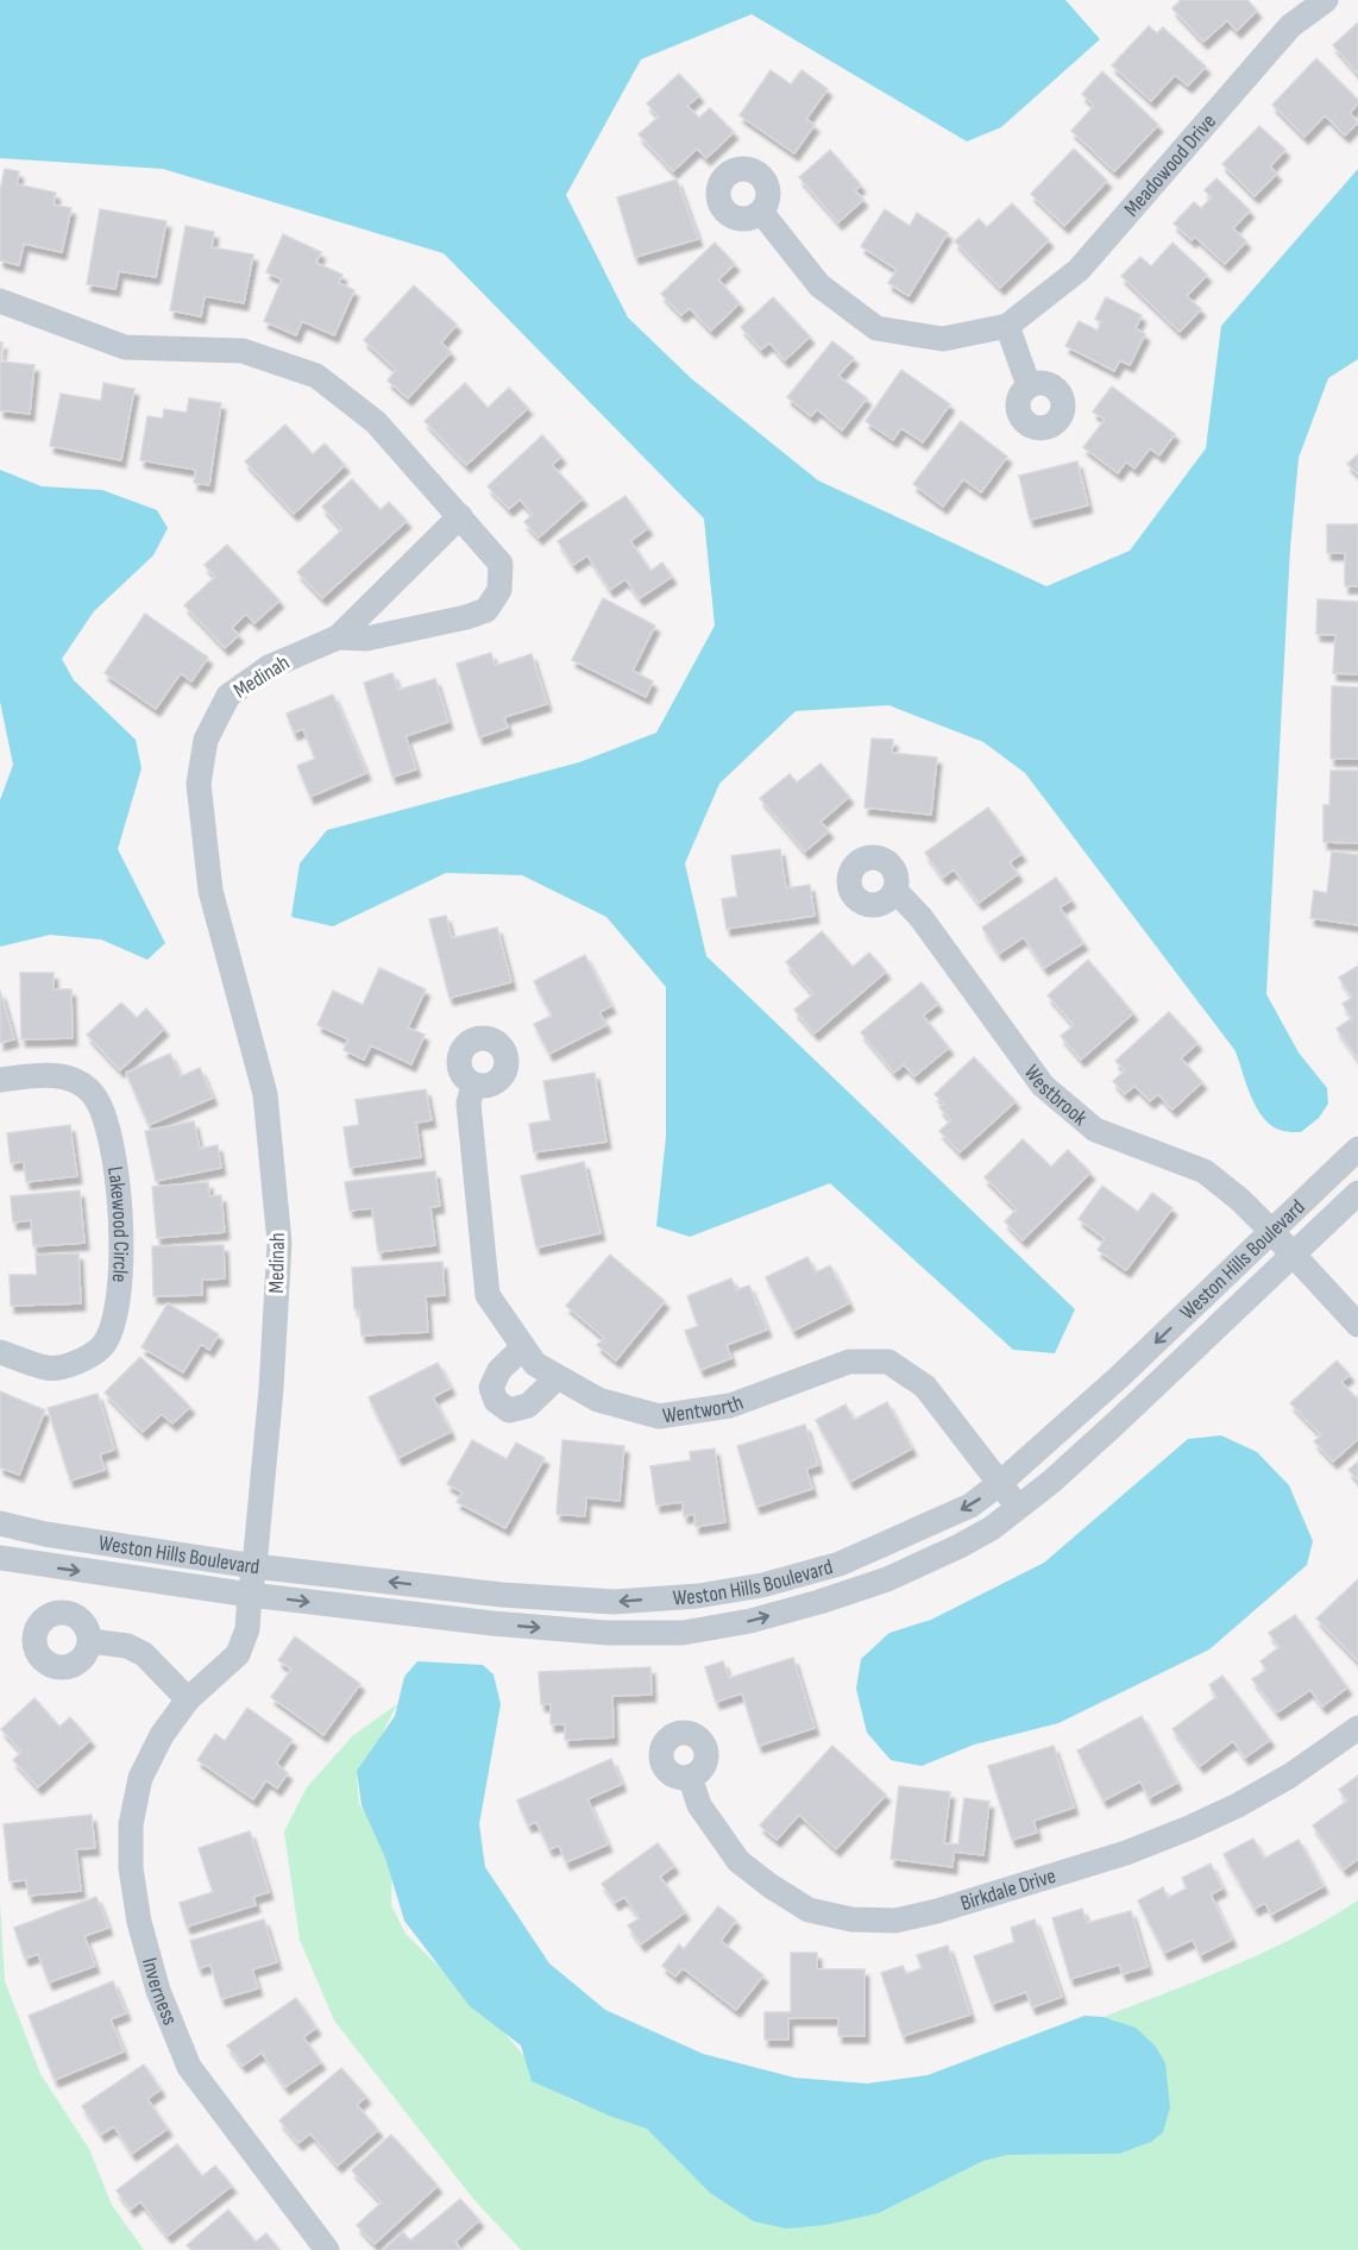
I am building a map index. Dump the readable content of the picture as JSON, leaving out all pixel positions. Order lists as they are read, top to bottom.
{
  "streets": {
    "street": [
      "Meadowood Drive",
      "Medinah",
      "Westbrook",
      "Lakewood Circle",
      "Weston Hills Boulevard",
      "Wentworth",
      "Birkdale Drive",
      "Inverness"
    ]
  },
  "crossings": [
    ["Medinah", "Weston Hills Boulevard"],
    ["Medinah", "Inverness"],
    ["Westbrook", "Weston Hills Boulevard"],
    ["Weston Hills Boulevard", "Wentworth"],
    ["Weston Hills Boulevard", "Inverness"]
  ]
}
